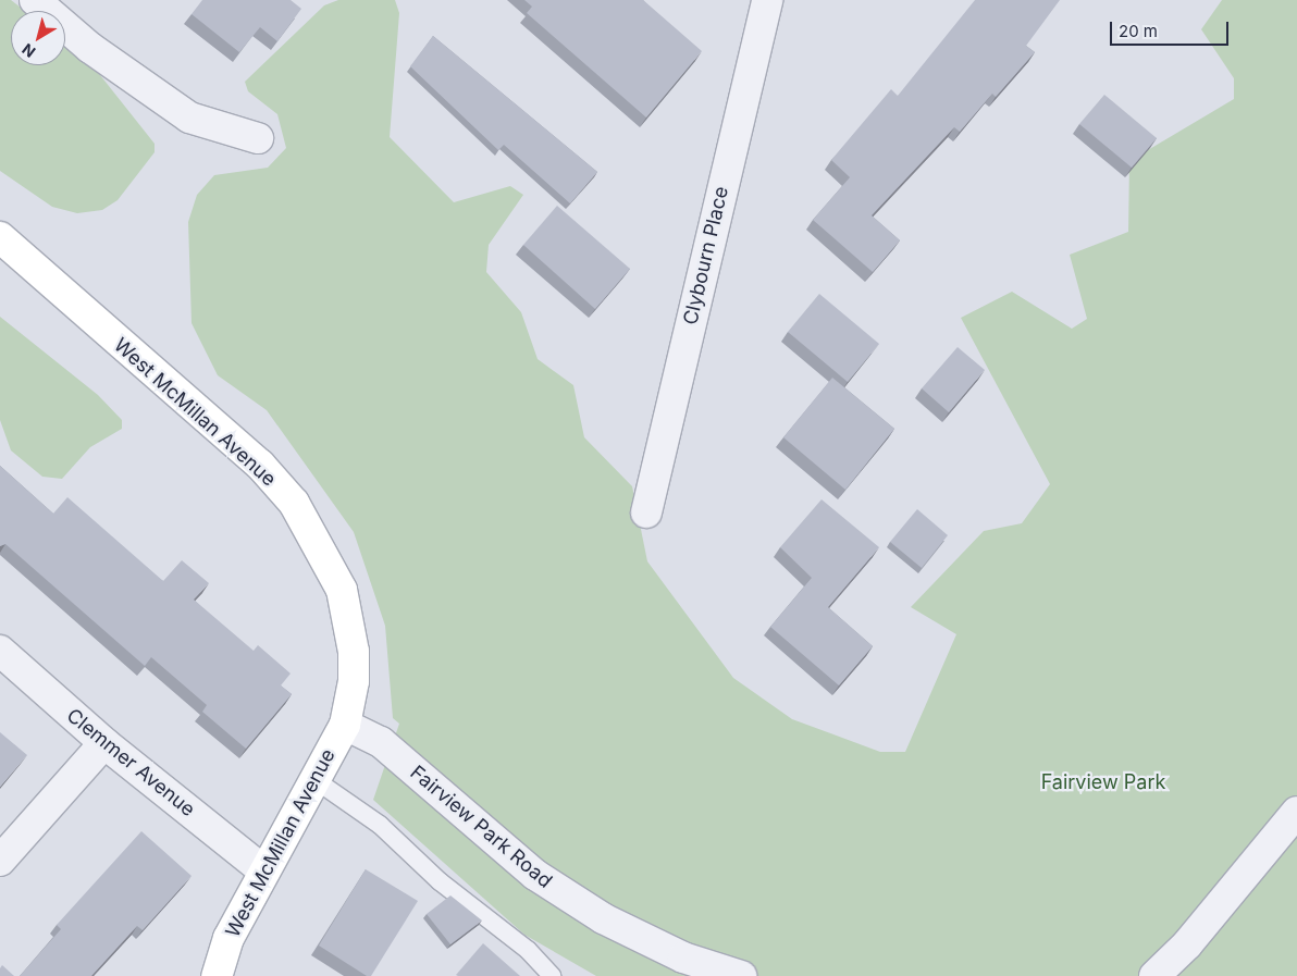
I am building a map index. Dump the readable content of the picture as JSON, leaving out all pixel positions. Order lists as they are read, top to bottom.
{
  "streets": {
    "main road": ["West McMillan Avenue"],
    "street": ["Clybourn Place", "Clemmer Avenue", "Fairview Park Road"]
  },
  "crossings": [
    ["West McMillan Avenue", "Clemmer Avenue"],
    ["West McMillan Avenue", "Fairview Park Road"]
  ],
  "parks": ["Fairview Park"],
  "scale_bar": "20 m",
  "north": "bottom left"
}
